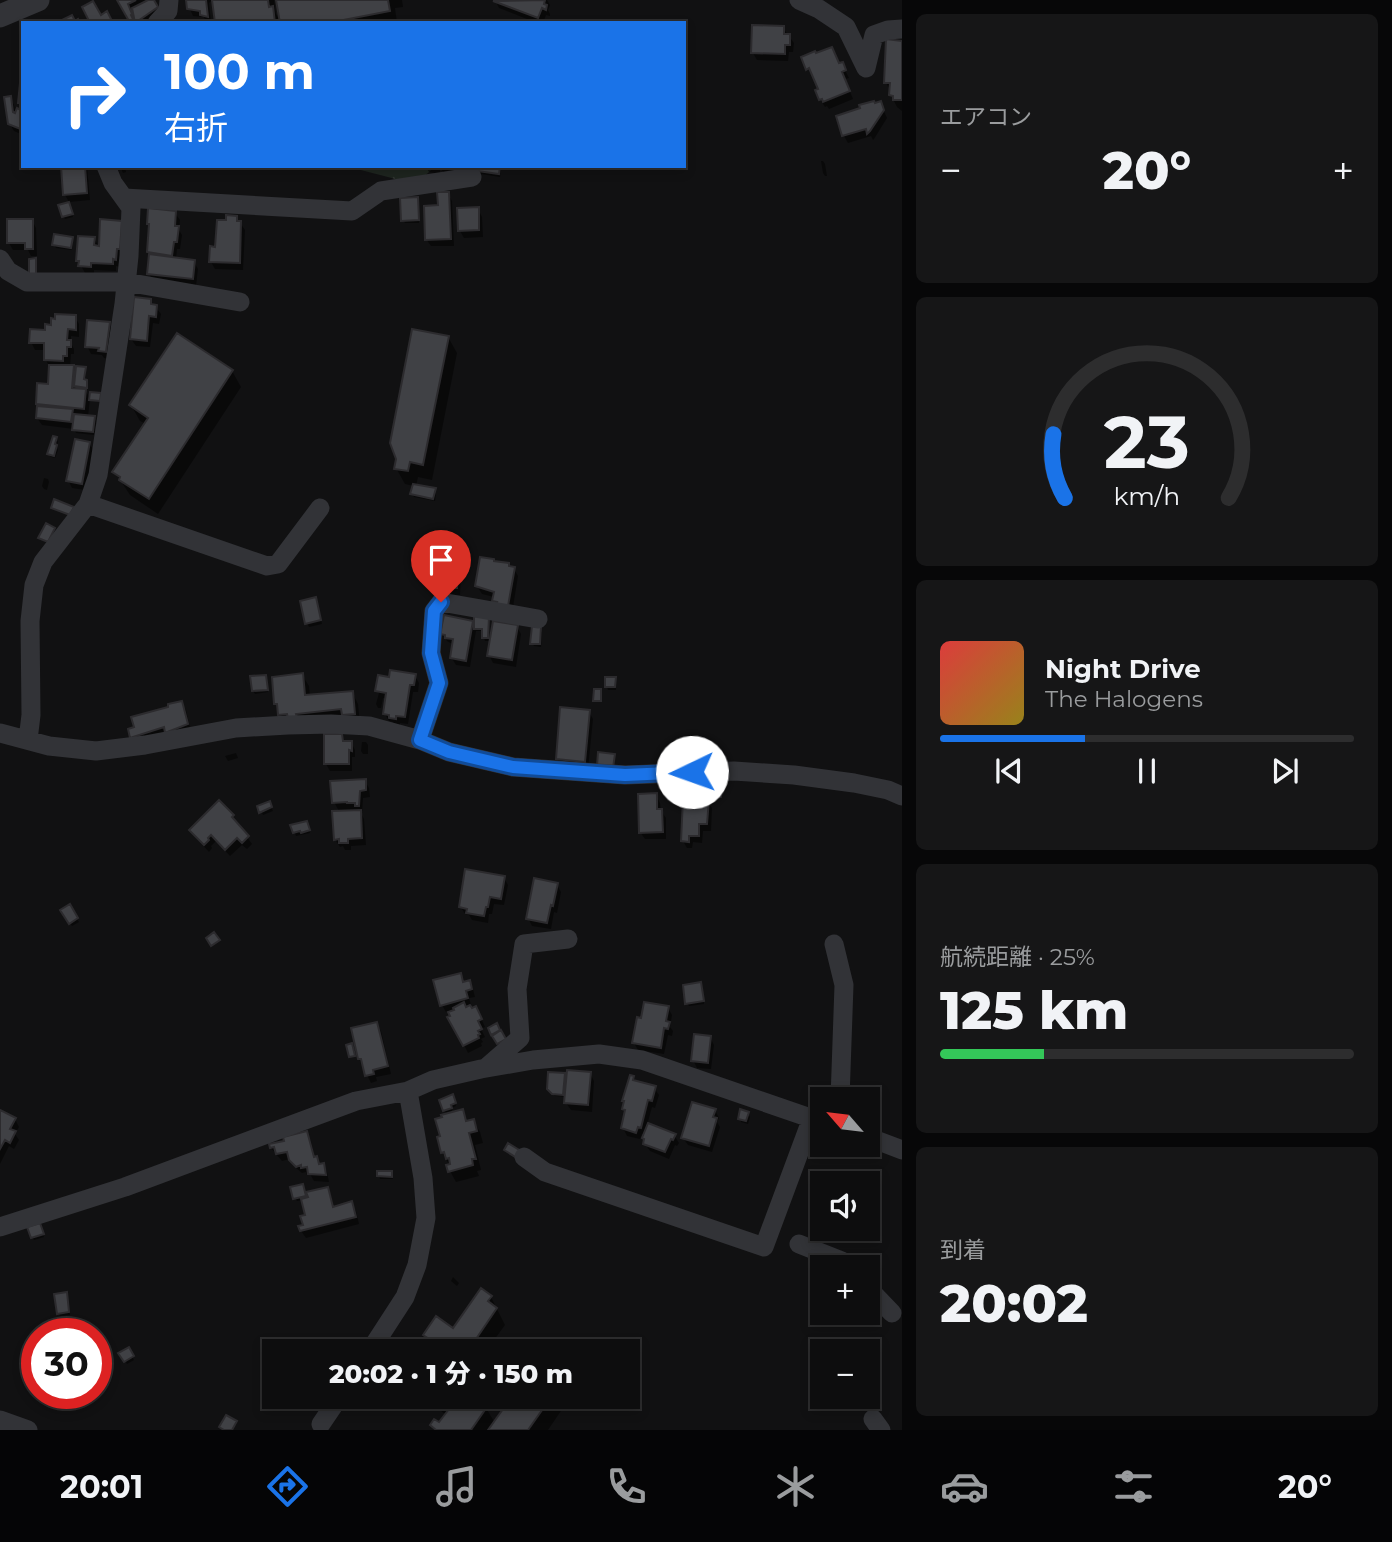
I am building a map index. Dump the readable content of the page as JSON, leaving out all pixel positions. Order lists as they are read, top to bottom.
{
  "north": "top left",
  "page": {
    "tile": [
      "エアコン",
      ["航続距離 · 25%", "125 km"],
      ["到着", "20:02"]
    ],
    "turn": ["100 m", "右折"],
    "heat": ["−", "20°", "+"],
    "song": ["Night Drive", "The Halogens"],
    "map_buttons": ["+", "−"],
    "limit": "30",
    "trip": "20:02 · 1 分 · 150 m",
    "tabs": ["20:01", "20°"],
    "gauge": ["23", "km/h"]
  }
}
